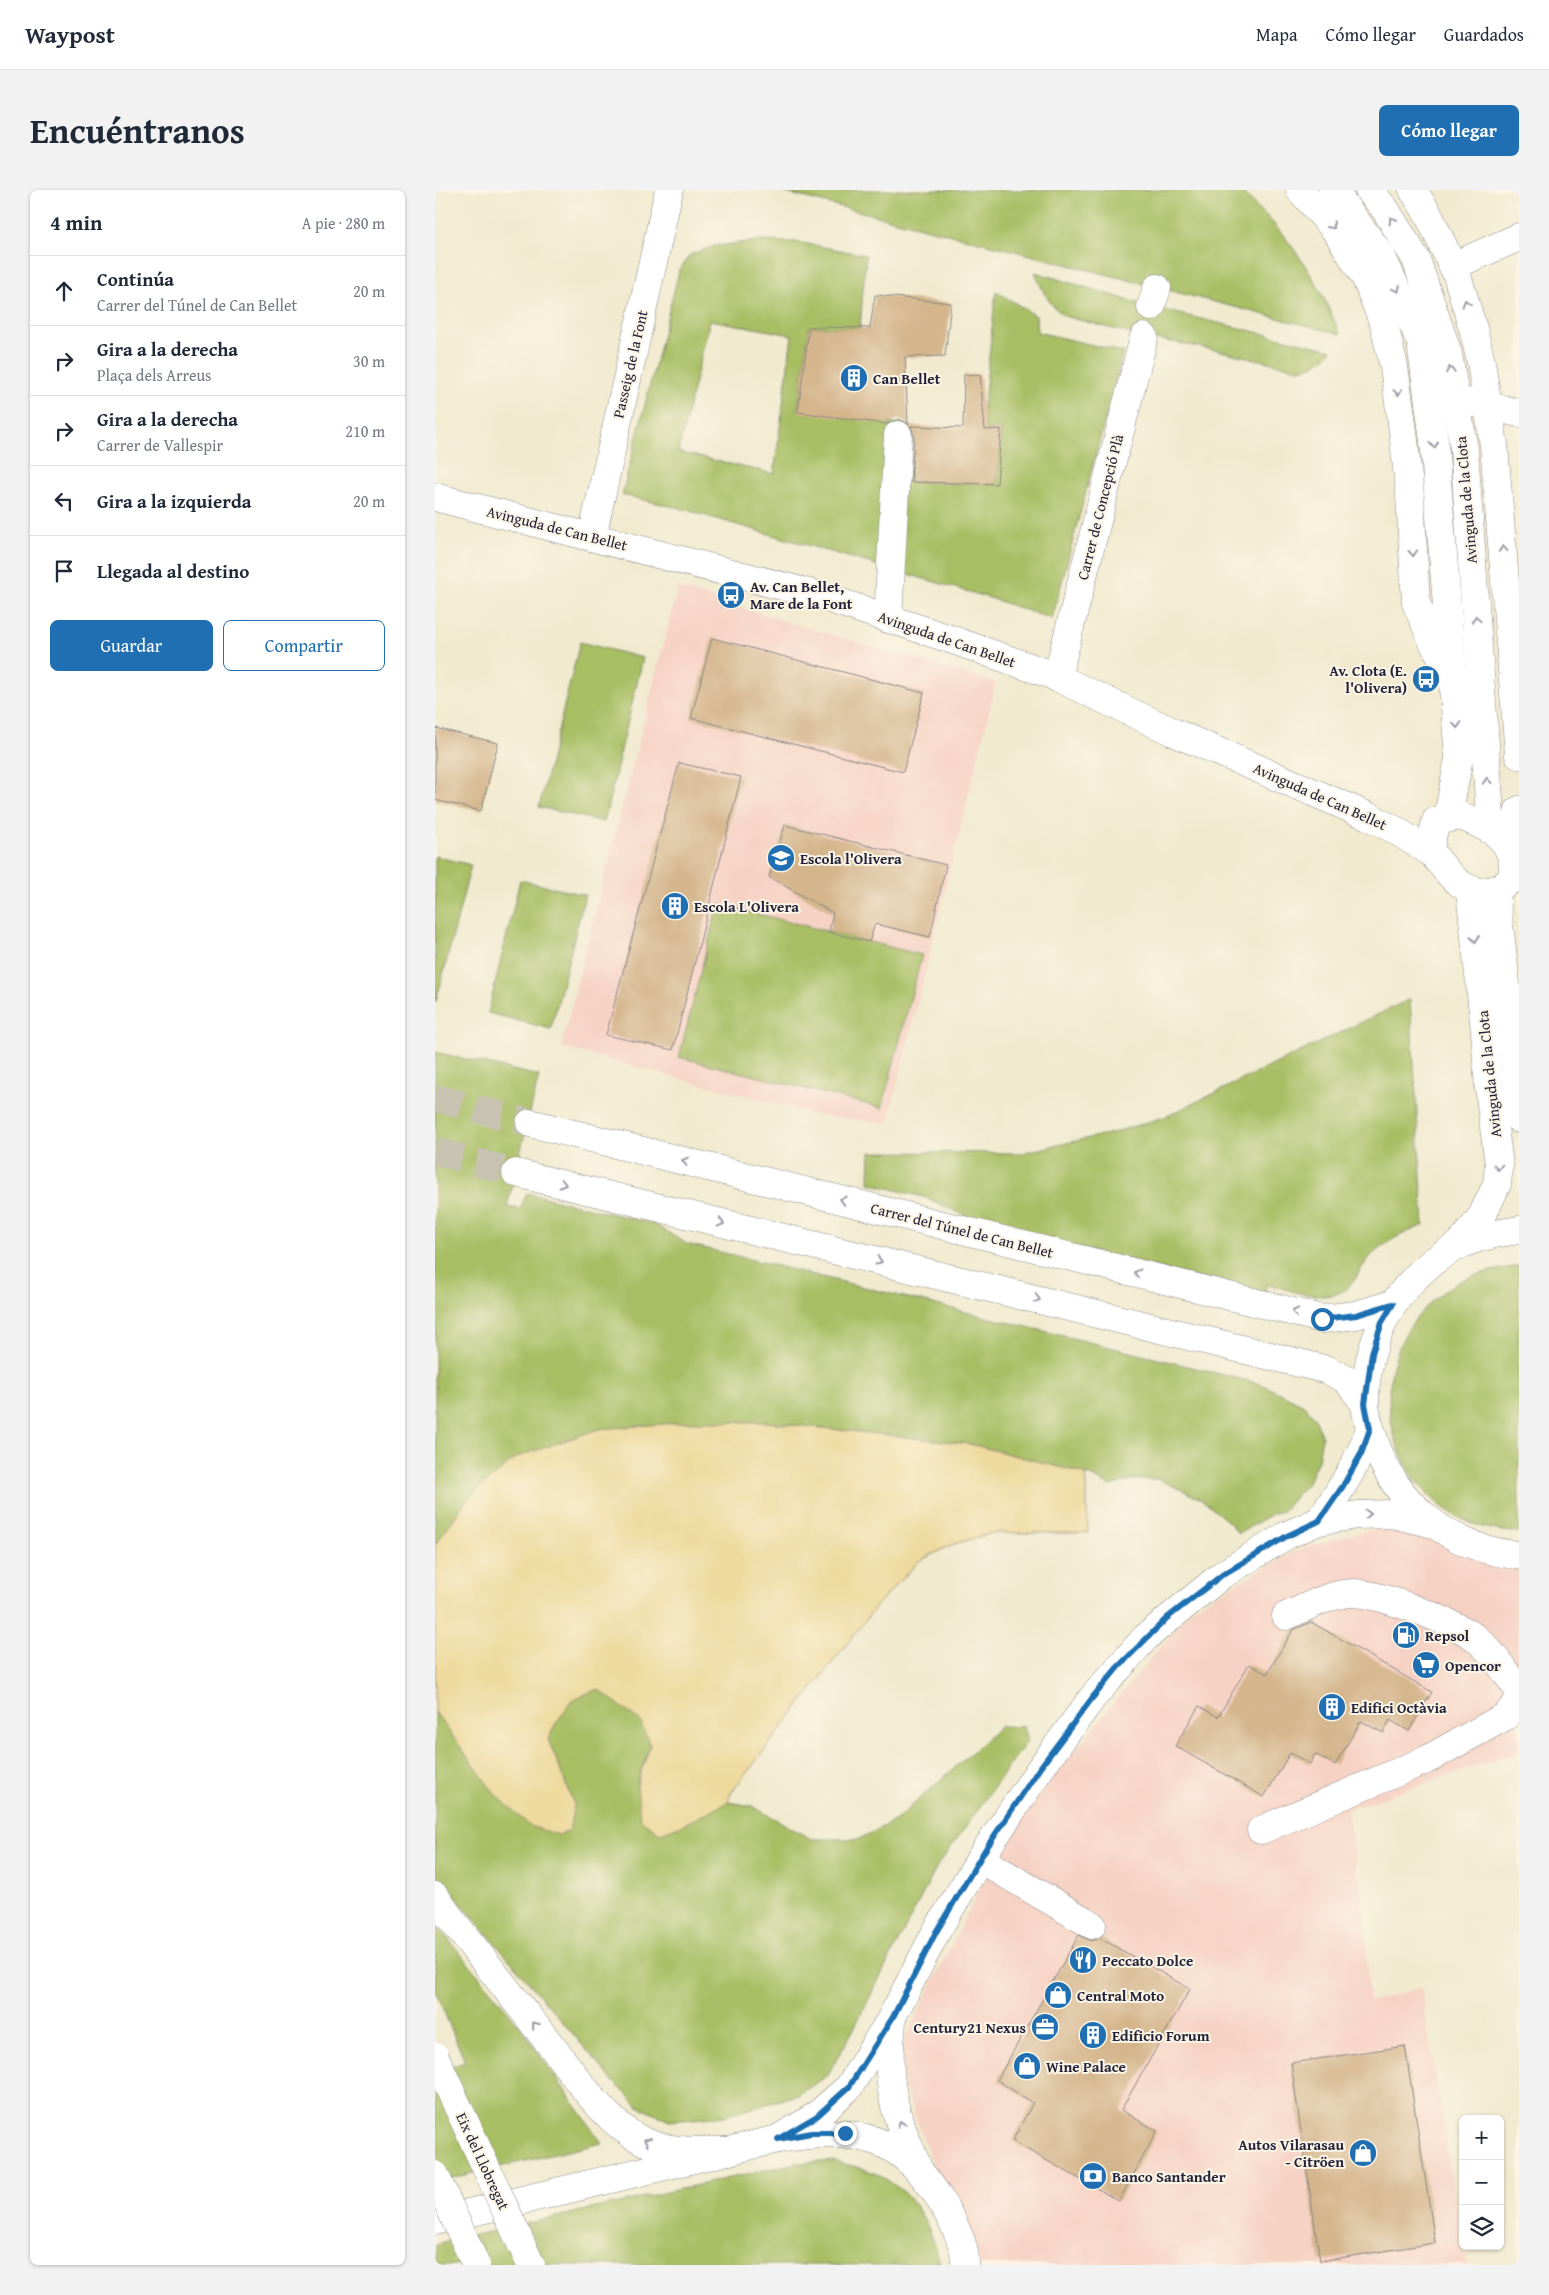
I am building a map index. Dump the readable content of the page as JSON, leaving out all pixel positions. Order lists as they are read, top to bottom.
{
  "streets": {
    "main road": [
      "Passeig de la Font",
      "Avinguda de la Clota",
      "Carrer de Concepció Plà",
      "Avinguda de Can Bellet",
      "Carrer del Túnel de Can Bellet",
      "Eix del Llobregat"
    ]
  },
  "crossings": [
    ["Passeig de la Font", "Avinguda de Can Bellet"],
    ["Avinguda de la Clota", "Avinguda de Can Bellet"],
    ["Carrer de Concepció Plà", "Avinguda de Can Bellet"]
  ],
  "places": {
    "building": [
      "Can Bellet",
      "Escola L'Olivera",
      "Edifici Octàvia",
      "Edificio Forum"
    ],
    "bus stop": ["Av. Can Bellet, Mare de la Font", "Av. Clota (E. l'Olivera)"],
    "school or university": ["Escola l'Olivera"],
    "fuel station": ["Repsol"],
    "supermarket": ["Opencor"],
    "restaurant": ["Peccato Dolce"],
    "shop": ["Central Moto", "Wine Palace", "Autos Vilarasau - Citröen"],
    "office": ["Century21 Nexus"],
    "bank": ["Banco Santander"]
  },
  "page": {
    "header": "Waypost",
    "nav": ["Mapa", "Cómo llegar", "Guardados"],
    "title": "Encuéntranos",
    "buttons": [
      "Cómo llegar",
      ["Guardar", "Compartir"]
    ],
    "heading": ["4 min", "A pie · 280 m"],
    "list": [
      ["Continúa", "Carrer del Túnel de Can Bellet", "20 m"],
      ["Gira a la derecha", "Plaça dels Arreus", "30 m"],
      ["Gira a la derecha", "Carrer de Vallespir", "210 m"],
      ["Gira a la izquierda", "20 m"],
      "Llegada al destino"
    ],
    "map_buttons": ["+", "−"]
  }
}
